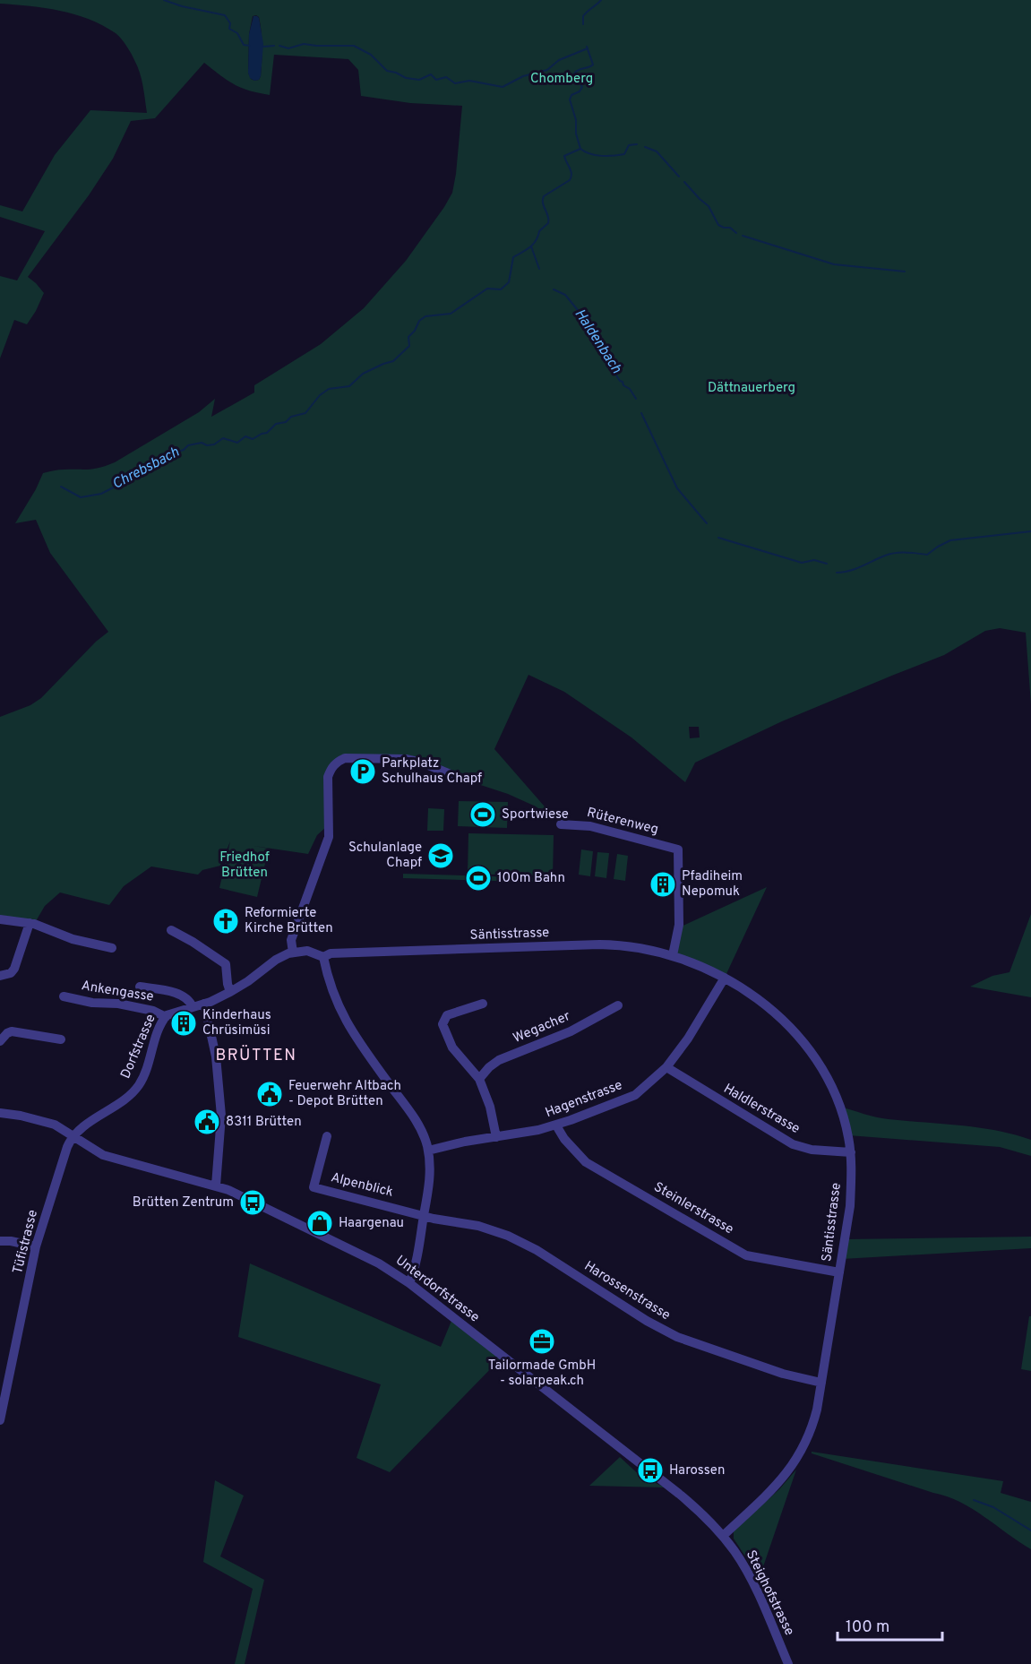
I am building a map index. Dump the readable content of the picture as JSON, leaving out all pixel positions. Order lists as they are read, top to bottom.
{
  "streets": {
    "street": [
      "Rüterenweg",
      "Säntisstrasse",
      "Ankengasse",
      "Wegacher",
      "Dorfstrasse",
      "Hagenstrasse",
      "Haldlerstrasse",
      "Alpenblick",
      "Steinlerstrasse",
      "Tüfistrasse",
      "Unterdorfstrasse",
      "Harossenstrasse",
      "Steighofstrasse"
    ]
  },
  "crossings": [
    ["Rüterenweg", "Säntisstrasse"],
    ["Säntisstrasse", "Dorfstrasse"],
    ["Säntisstrasse", "Hagenstrasse"],
    ["Säntisstrasse", "Haldlerstrasse"],
    ["Säntisstrasse", "Steinlerstrasse"],
    ["Säntisstrasse", "Unterdorfstrasse"],
    ["Säntisstrasse", "Harossenstrasse"],
    ["Säntisstrasse", "Steighofstrasse"],
    ["Ankengasse", "Dorfstrasse"],
    ["Dorfstrasse", "Tüfistrasse"],
    ["Dorfstrasse", "Unterdorfstrasse"],
    ["Hagenstrasse", "Haldlerstrasse"],
    ["Hagenstrasse", "Steinlerstrasse"],
    ["Alpenblick", "Harossenstrasse"],
    ["Tüfistrasse", "Unterdorfstrasse"],
    ["Unterdorfstrasse", "Steighofstrasse"]
  ],
  "districts": ["BRÜTTEN"],
  "water": ["Haldenbach", "Chrebsbach"],
  "parks": ["Chomberg", "Dättnauerberg", "Friedhof Brütten"],
  "places": {
    "parking": ["Parkplatz Schulhaus Chapf"],
    "sports": ["Sportwiese", "100m Bahn"],
    "school or university": ["Schulanlage Chapf"],
    "building": ["Pfadiheim Nepomuk", "Kinderhaus Chrüsimüsi"],
    "church": ["Reformierte Kirche Brütten"],
    "public building": ["Feuerwehr Altbach - Depot Brütten", "8311 Brütten"],
    "bus stop": ["Brütten Zentrum", "Harossen"],
    "shop": ["Haargenau"],
    "office": ["Tailormade GmbH - solarpeak.ch"]
  },
  "scale_bar": "100 m"
}
